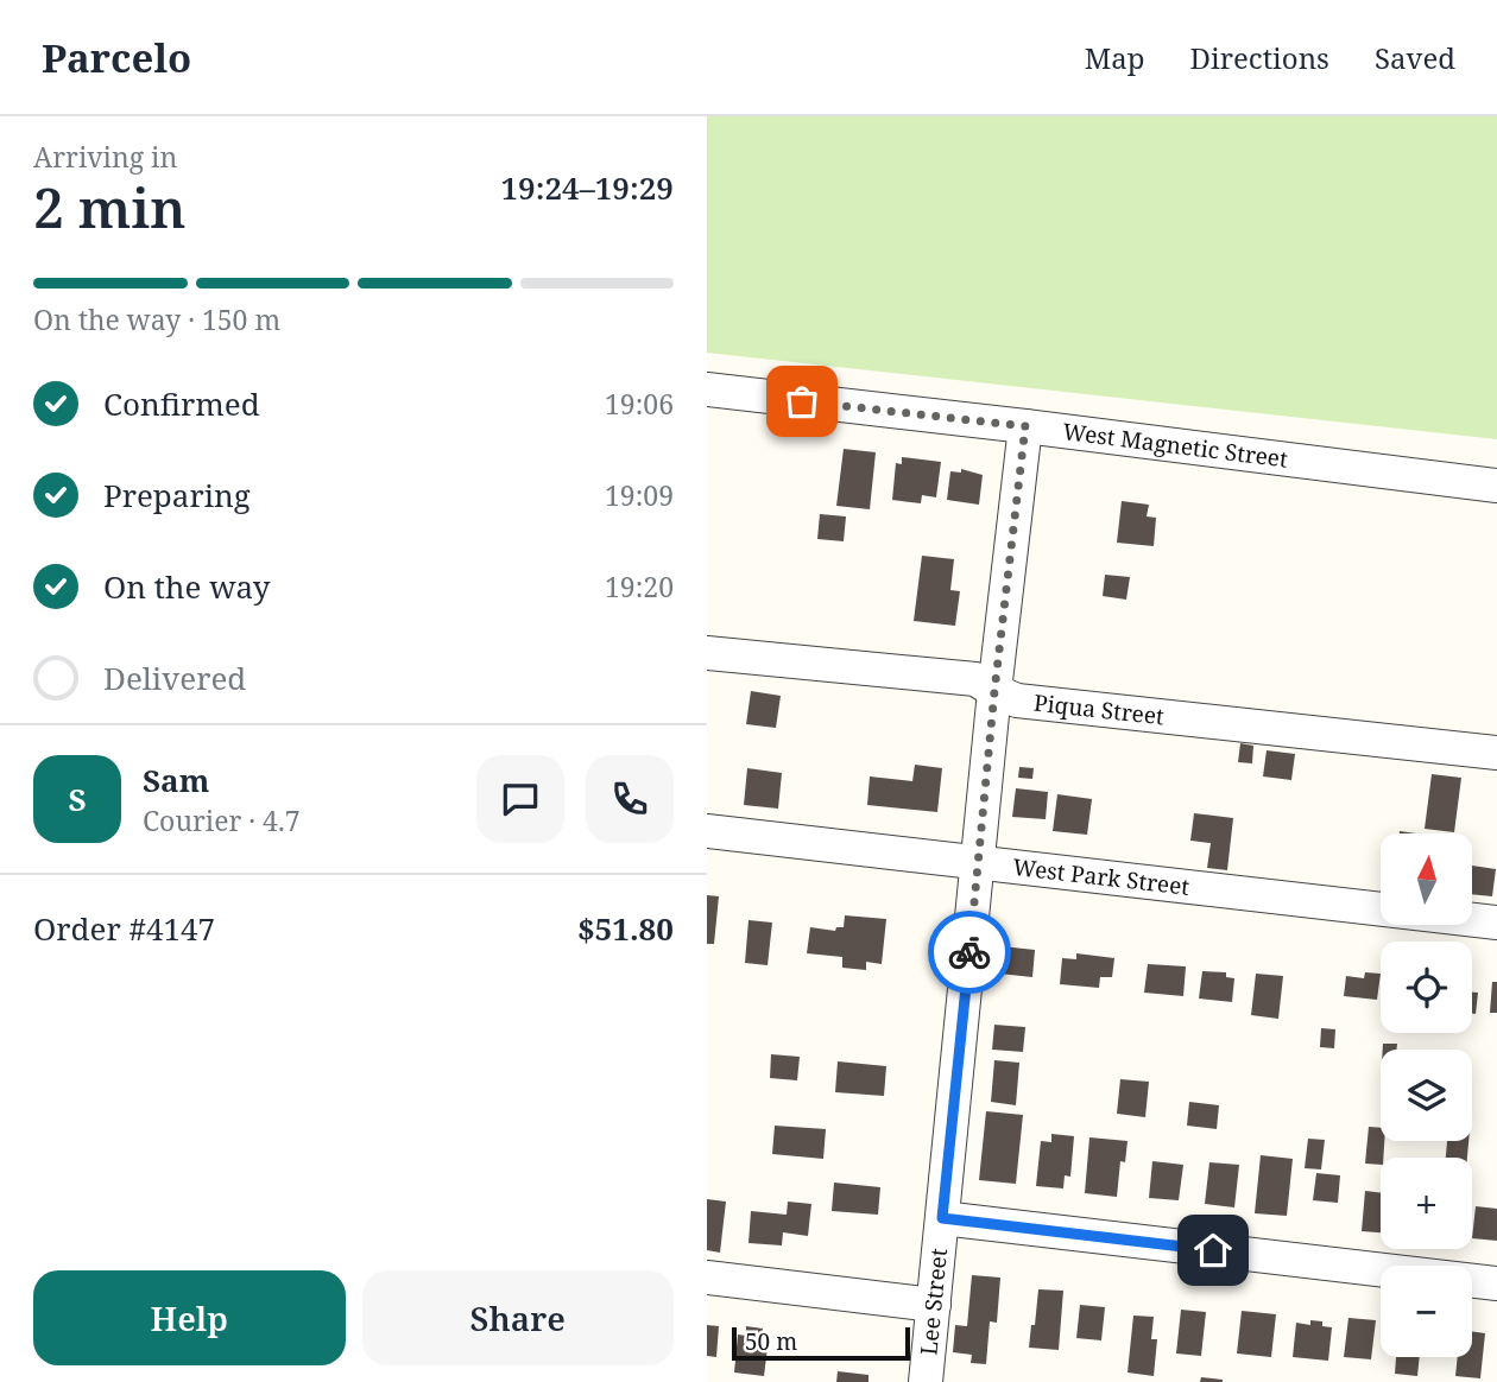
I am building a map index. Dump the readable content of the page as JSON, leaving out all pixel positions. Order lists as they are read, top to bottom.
{
  "streets": {
    "street": [
      "West Magnetic Street",
      "Piqua Street",
      "West Park Street",
      "Lee Street"
    ]
  },
  "crossings": [
    ["West Magnetic Street", "Lee Street"],
    ["Piqua Street", "Lee Street"],
    ["West Park Street", "Lee Street"]
  ],
  "scale_bar": "50 m",
  "north": "top",
  "page": {
    "header": "Parcelo",
    "nav": ["Map", "Directions", "Saved"],
    "heading": ["2 min", "Arriving in", "19:24–19:29"],
    "panel": [
      "Sam",
      "Courier · 4.7",
      "Order #4147",
      "$51.80"
    ],
    "bar": "On the way · 150 m",
    "list": [
      ["Confirmed", "19:06"],
      ["Preparing", "19:09"],
      ["On the way", "19:20"],
      "Delivered"
    ],
    "round": "S",
    "map_buttons": ["+", "−"],
    "buttons": ["Help", "Share"],
    "scale": "50 m"
  }
}
